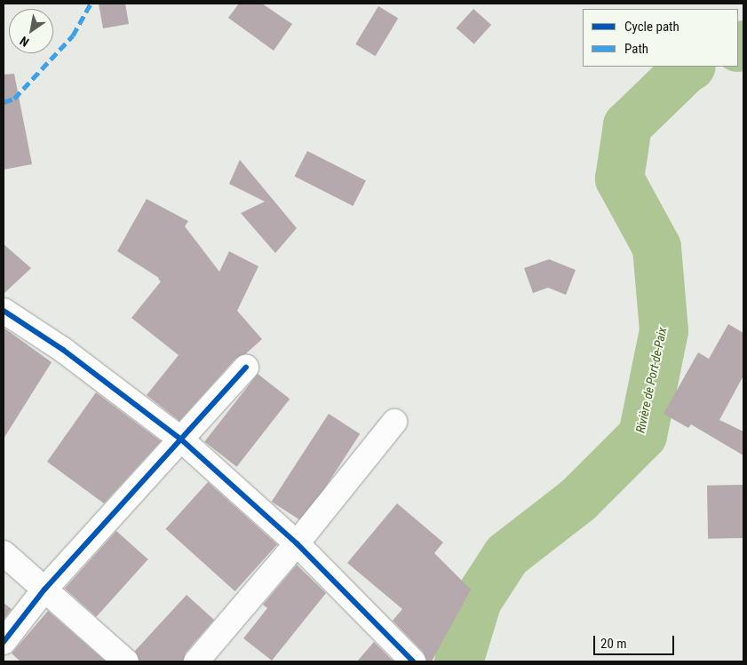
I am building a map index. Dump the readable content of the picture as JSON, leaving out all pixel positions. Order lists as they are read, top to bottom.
{
  "water": ["Rivière de Port-de-Paix"],
  "legend": ["Cycle path", "Path"],
  "scale_bar": "20 m",
  "north": "bottom left"
}
